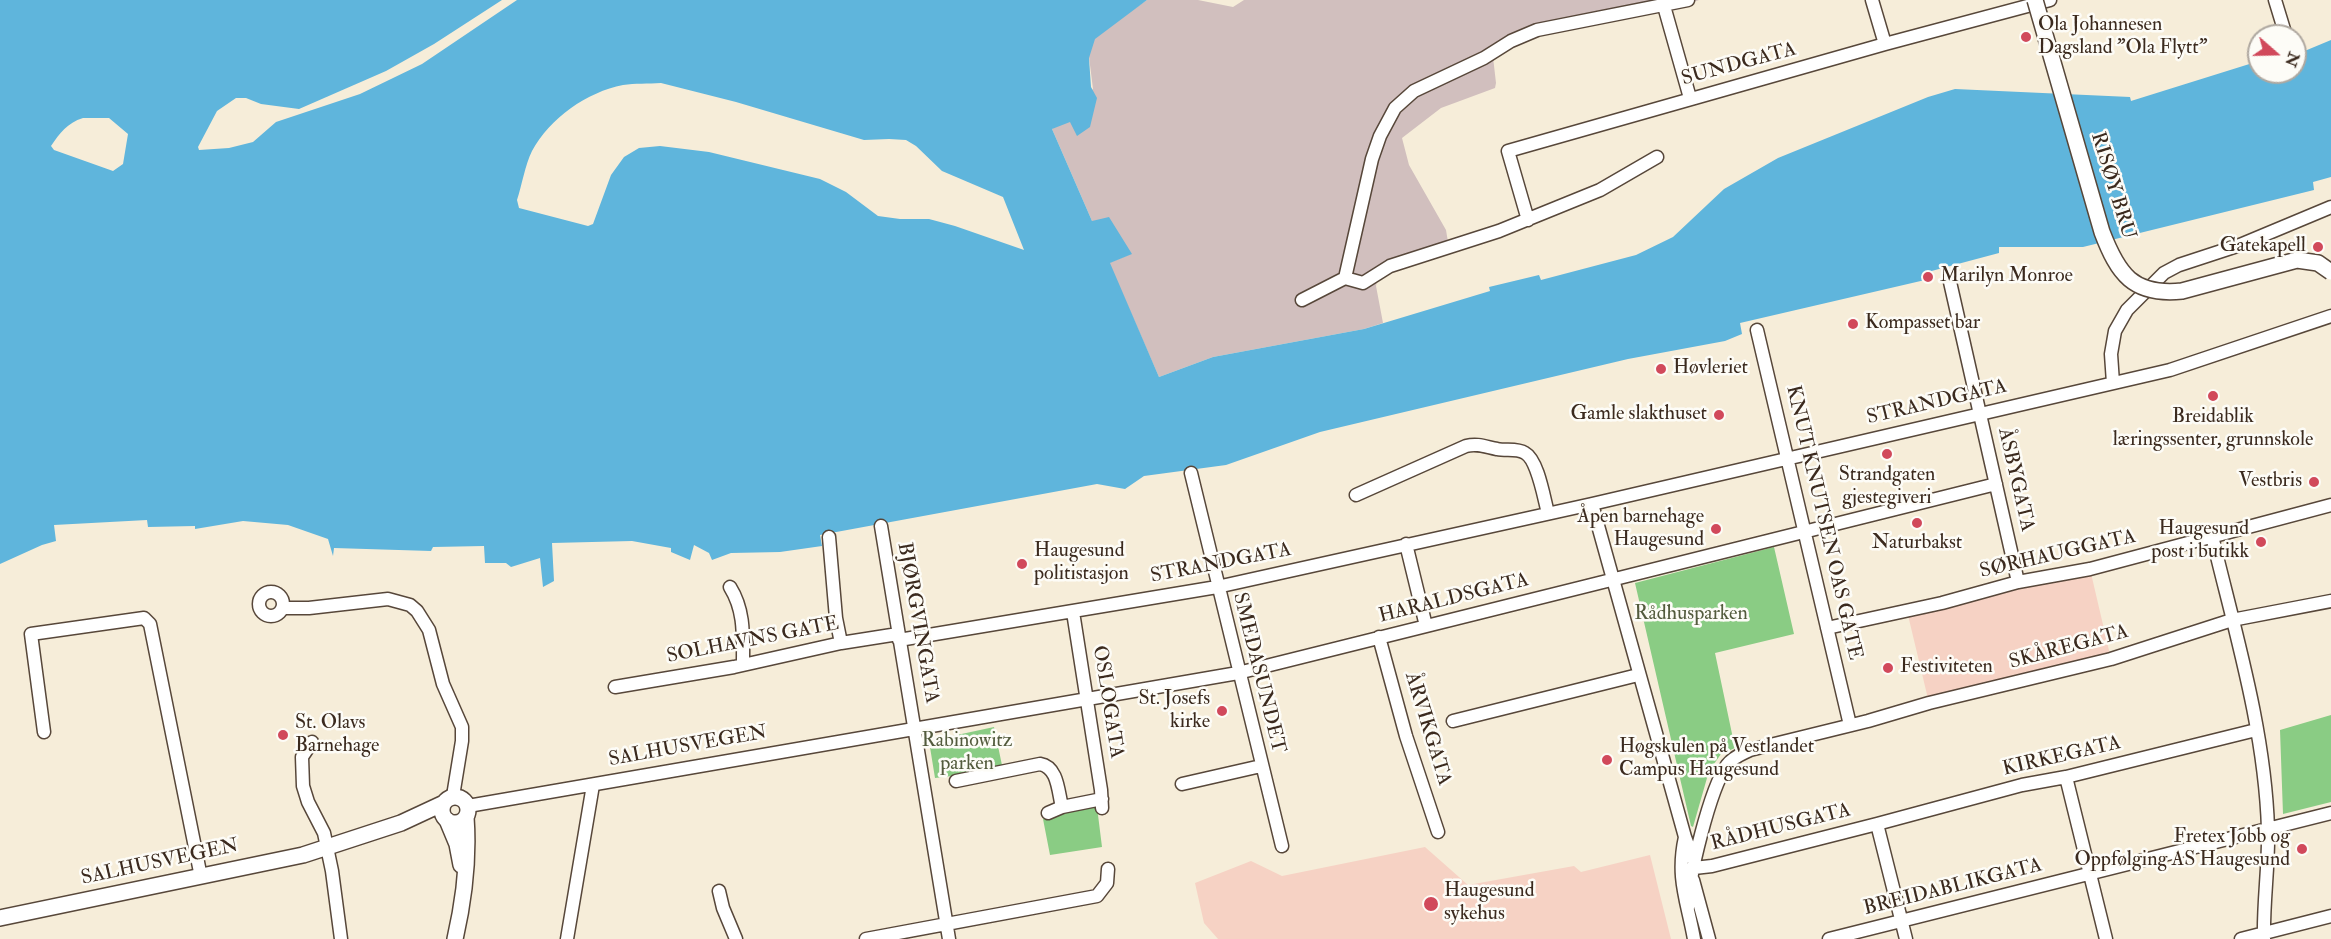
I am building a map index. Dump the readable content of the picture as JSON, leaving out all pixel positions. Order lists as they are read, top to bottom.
{
  "streets": {
    "main road": ["RISØY BRU", "SALHUSVEGEN"],
    "street": [
      "SUNDGATA",
      "STRANDGATA",
      "ÅSBYGATA",
      "KNUT KNUTSEN OAS GATE",
      "SØRHAUGGATA",
      "HARALDSGATA",
      "BJØRGVINGATA",
      "SOLHAVNS GATE",
      "SKÅREGATA",
      "SMEDASUNDET",
      "OSLOGATA",
      "ÅRVIKGATA",
      "KIRKEGATA",
      "RÅDHUSGATA",
      "BREIDABLIKGATA"
    ]
  },
  "crossings": [
    ["STRANDGATA", "ÅSBYGATA"],
    ["STRANDGATA", "KNUT KNUTSEN OAS GATE"],
    ["STRANDGATA", "BJØRGVINGATA"],
    ["STRANDGATA", "SOLHAVNS GATE"],
    ["STRANDGATA", "SMEDASUNDET"],
    ["STRANDGATA", "OSLOGATA"],
    ["ÅSBYGATA", "SØRHAUGGATA"],
    ["ÅSBYGATA", "HARALDSGATA"],
    ["KNUT KNUTSEN OAS GATE", "SØRHAUGGATA"],
    ["KNUT KNUTSEN OAS GATE", "HARALDSGATA"],
    ["KNUT KNUTSEN OAS GATE", "SKÅREGATA"],
    ["HARALDSGATA", "BJØRGVINGATA"],
    ["HARALDSGATA", "SMEDASUNDET"],
    ["HARALDSGATA", "OSLOGATA"],
    ["HARALDSGATA", "ÅRVIKGATA"],
    ["HARALDSGATA", "SALHUSVEGEN"],
    ["BJØRGVINGATA", "SOLHAVNS GATE"],
    ["BJØRGVINGATA", "SALHUSVEGEN"],
    ["SKÅREGATA", "RÅDHUSGATA"],
    ["KIRKEGATA", "RÅDHUSGATA"]
  ],
  "parks": ["Rådhusparken", "Rabinowitz parken"],
  "places": [
    "Ola Johannesen Dagsland \"Ola Flytt\"",
    "Gatekapell",
    "Marilyn Monroe",
    "Kompasset bar",
    "Høvleriet",
    "Breidablik læringssenter, grunnskole",
    "Gamle slakthuset",
    "Strandgaten gjestegiveri",
    "Vestbris",
    "Naturbakst",
    "Åpen barnehage Haugesund",
    "Haugesund post i butikk",
    "Haugesund politistasjon",
    "Festiviteten",
    "St. Josefs kirke",
    "St. Olavs Barnehage",
    "Høgskulen på Vestlandet Campus Haugesund",
    "Fretex Jobb og Oppfølging AS Haugesund",
    "Haugesund sykehus"
  ],
  "north": "right"
}
